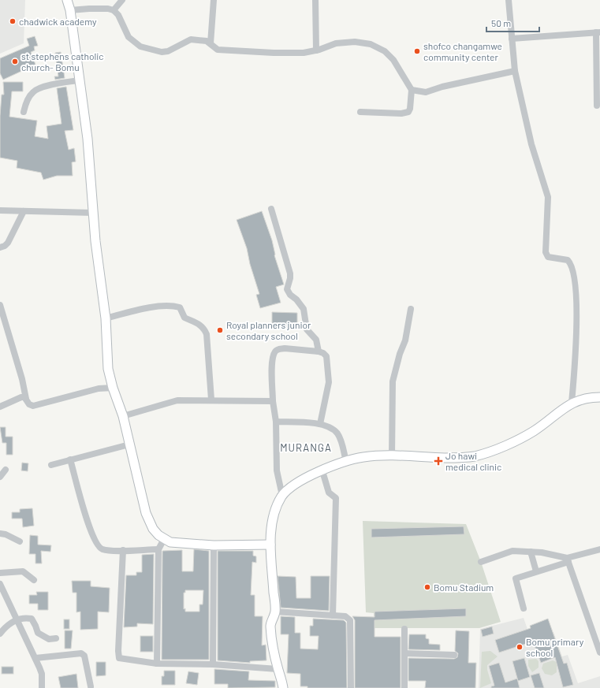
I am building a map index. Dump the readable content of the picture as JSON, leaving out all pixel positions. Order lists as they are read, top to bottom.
{
  "districts": ["MURANGA"],
  "places": {
    "other": [
      "chadwick academy",
      "shofco changamwe community center",
      "st stephens catholic church- Bomu",
      "Royal planners junior secondary school",
      "Bomu Stadium",
      "Bomu primary school"
    ],
    "health": ["Jo hawi medical clinic"]
  },
  "scale_bar": "50 m"
}
